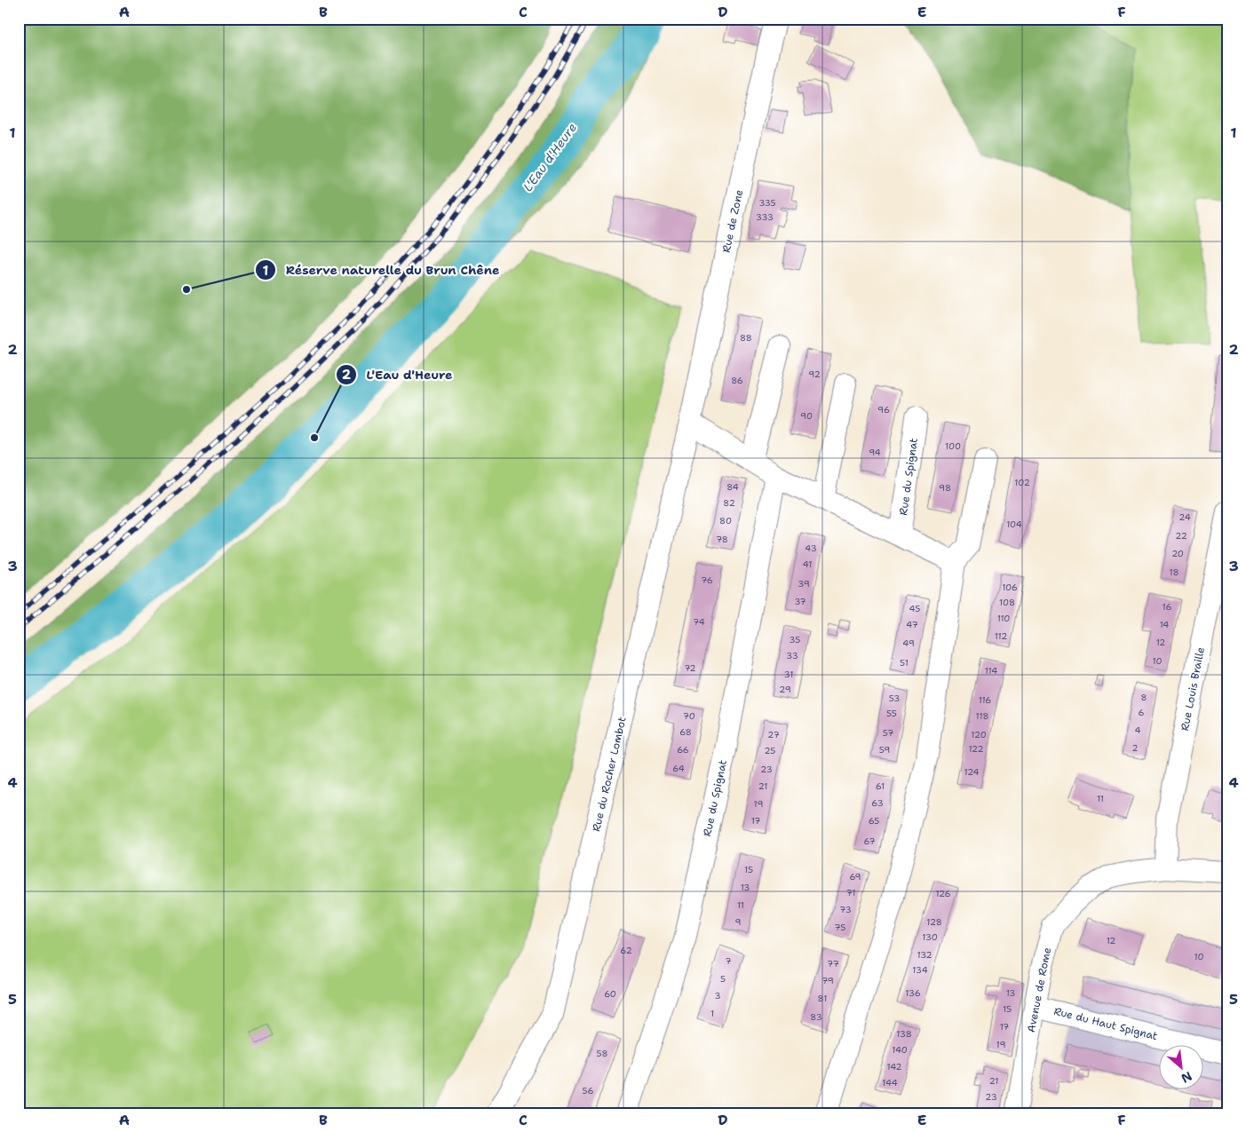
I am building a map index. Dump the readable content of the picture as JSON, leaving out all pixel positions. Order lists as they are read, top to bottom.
{
  "streets": {
    "street": [
      "Rue de Zone",
      "Rue du Spignat",
      "Rue Louis Braille",
      "Rue du Rocher Lombot",
      "Avenue de Rome",
      "Rue du Haut Spignat"
    ]
  },
  "crossings": [
    ["Rue de Zone", "Rue du Rocher Lombot"],
    ["Rue Louis Braille", "Avenue de Rome"],
    ["Avenue de Rome", "Rue du Haut Spignat"]
  ],
  "water": ["L'Eau d'Heure"],
  "places": ["Réserve naturelle du Brun Chêne", "L'Eau d'Heure"],
  "house_numbers": [
    "335",
    "333",
    "88",
    "92",
    "86",
    "96",
    "90",
    "100",
    "94",
    "102",
    "84",
    "98",
    "82",
    "24",
    "80",
    "104",
    "22",
    "78",
    "43",
    "20",
    "41",
    "18",
    "76",
    "39",
    "106",
    "37",
    "108",
    "16",
    "45",
    "110",
    "74",
    "47",
    "14",
    "112",
    "35",
    "12",
    "49",
    "33",
    "10",
    "51",
    "72",
    "114",
    "31",
    "29",
    "8",
    "53",
    "116",
    "6",
    "55",
    "70",
    "118",
    "4",
    "68",
    "57",
    "27",
    "120",
    "2",
    "122",
    "66",
    "59",
    "25",
    "64",
    "23",
    "124",
    "21",
    "61",
    "11",
    "63",
    "19",
    "17",
    "65",
    "67",
    "15",
    "69",
    "13",
    "71",
    "126",
    "11",
    "73",
    "9",
    "128",
    "75",
    "130",
    "12",
    "62",
    "132",
    "10",
    "7",
    "77",
    "134",
    "5",
    "79",
    "136",
    "13",
    "60",
    "3",
    "81",
    "15",
    "1",
    "83",
    "17",
    "138",
    "19",
    "140",
    "58",
    "142",
    "21",
    "144",
    "56",
    "23"
  ],
  "north": "bottom right",
  "grid": {
    "columns": [
      "A",
      "B",
      "C",
      "D",
      "E",
      "F"
    ],
    "rows": [
      "1",
      "2",
      "3",
      "4",
      "5"
    ]
  }
}
